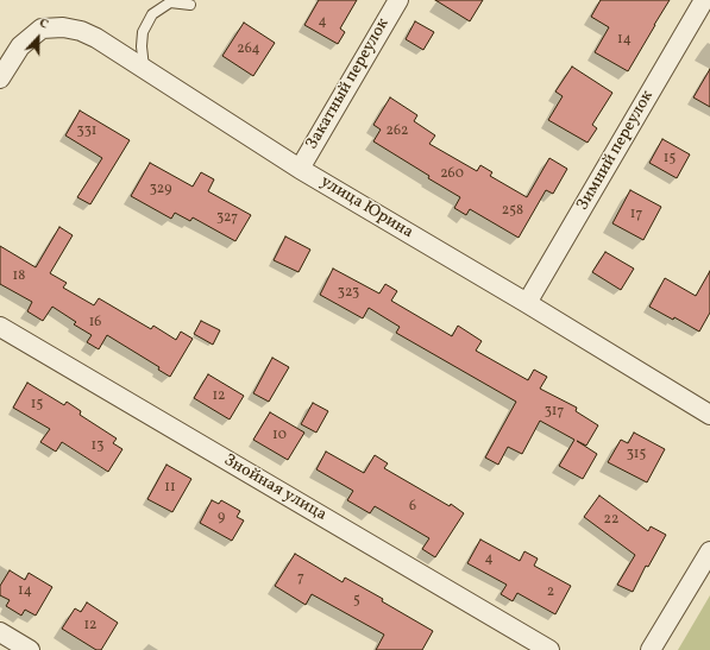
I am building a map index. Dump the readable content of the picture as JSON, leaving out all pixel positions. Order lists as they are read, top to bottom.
{
  "streets": {
    "street": [
      "Закатный переулок",
      "Зимний переулок",
      "улица Юрина",
      "Знойная улица"
    ]
  },
  "crossings": [
    ["Закатный переулок", "улица Юрина"],
    ["Зимний переулок", "улица Юрина"]
  ],
  "house_numbers": [
    "4",
    "14",
    "264",
    "331",
    "262",
    "15",
    "260",
    "329",
    "258",
    "17",
    "327",
    "18",
    "323",
    "16",
    "12",
    "15",
    "317",
    "10",
    "13",
    "315",
    "11",
    "6",
    "9",
    "22",
    "4",
    "7",
    "14",
    "2",
    "5",
    "12"
  ],
  "north": "top"
}
